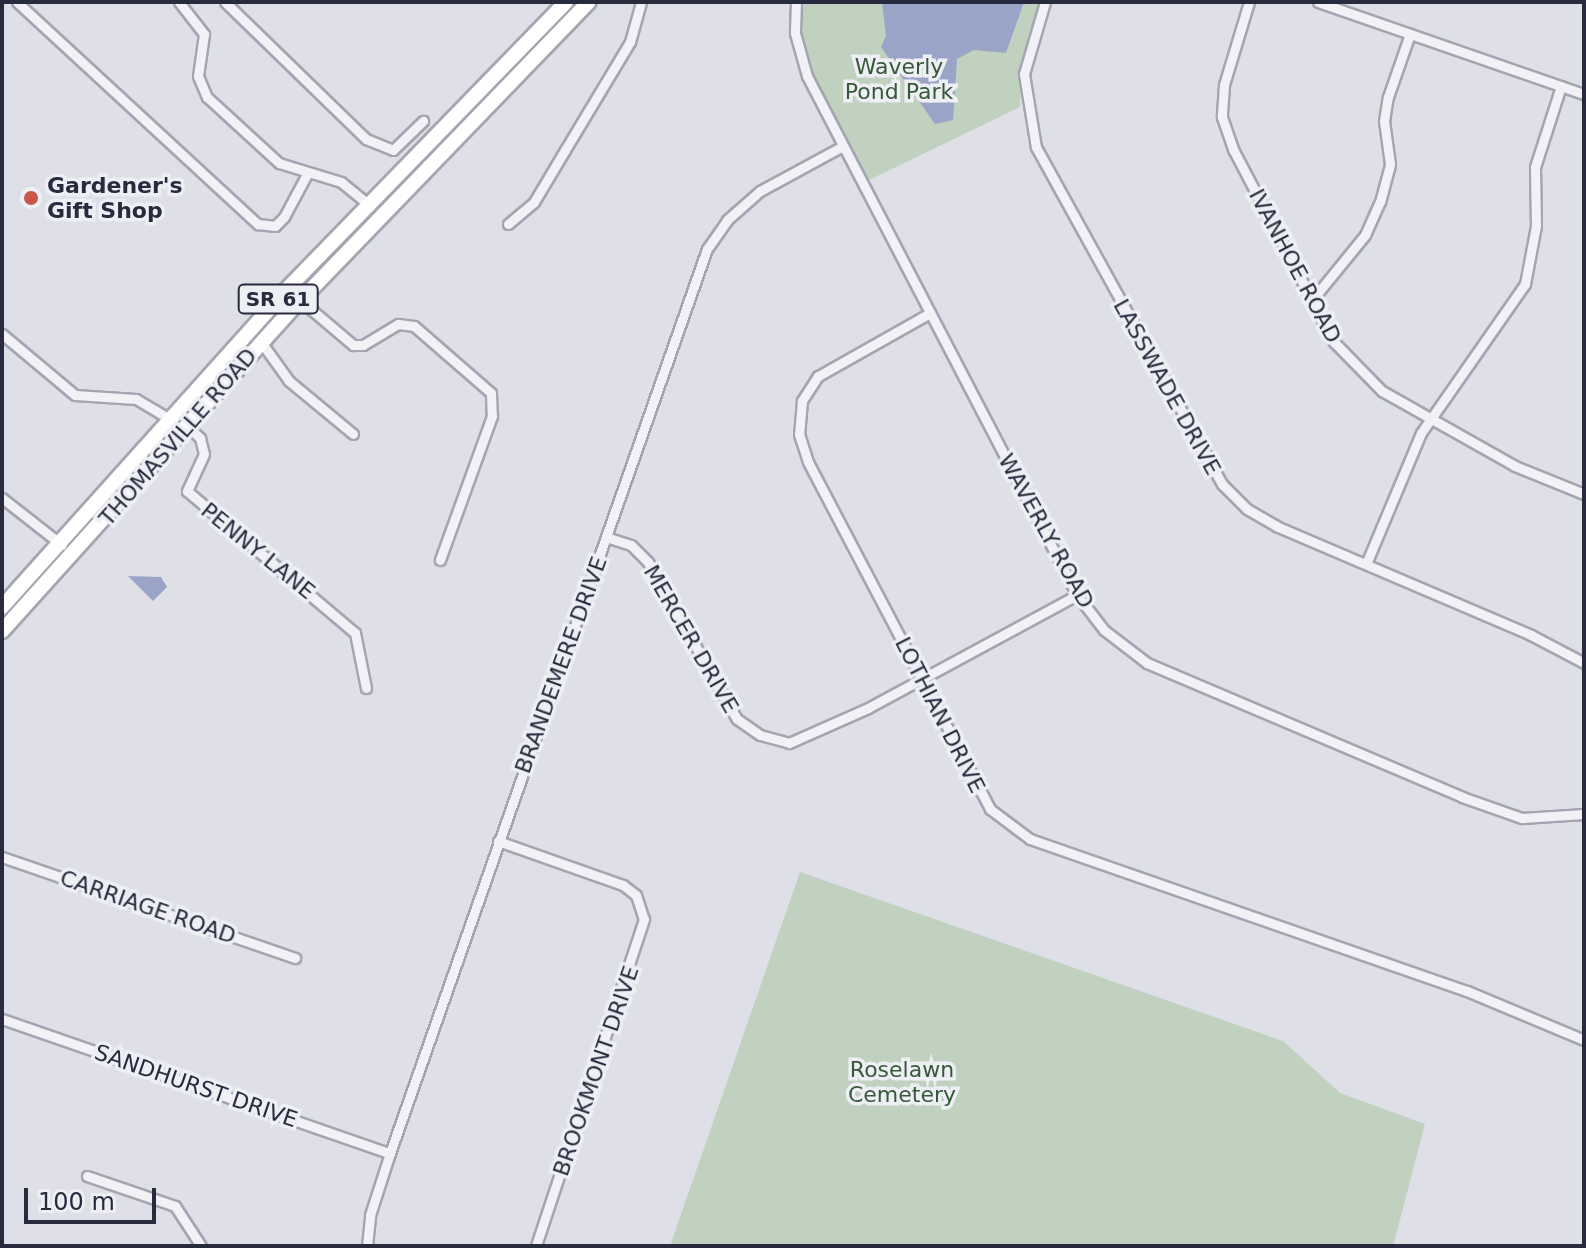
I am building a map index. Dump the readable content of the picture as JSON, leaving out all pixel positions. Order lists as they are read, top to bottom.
{
  "streets": {
    "main road": ["SR 61", "THOMASVILLE ROAD"],
    "street": [
      "IVANHOE ROAD",
      "LASSWADE DRIVE",
      "WAVERLY ROAD",
      "PENNY LANE",
      "MERCER DRIVE",
      "BRANDEMERE DRIVE",
      "LOTHIAN DRIVE",
      "CARRIAGE ROAD",
      "BROOKMONT DRIVE",
      "SANDHURST DRIVE"
    ]
  },
  "crossings": [
    ["THOMASVILLE ROAD", "PENNY LANE"],
    ["WAVERLY ROAD", "MERCER DRIVE"],
    ["WAVERLY ROAD", "BRANDEMERE DRIVE"],
    ["WAVERLY ROAD", "LOTHIAN DRIVE"],
    ["MERCER DRIVE", "BRANDEMERE DRIVE"],
    ["MERCER DRIVE", "LOTHIAN DRIVE"],
    ["BRANDEMERE DRIVE", "BROOKMONT DRIVE"],
    ["BRANDEMERE DRIVE", "SANDHURST DRIVE"]
  ],
  "parks": ["Waverly Pond Park", "Roselawn Cemetery"],
  "places": ["Gardener's Gift Shop"],
  "scale_bar": "100 m"
}
